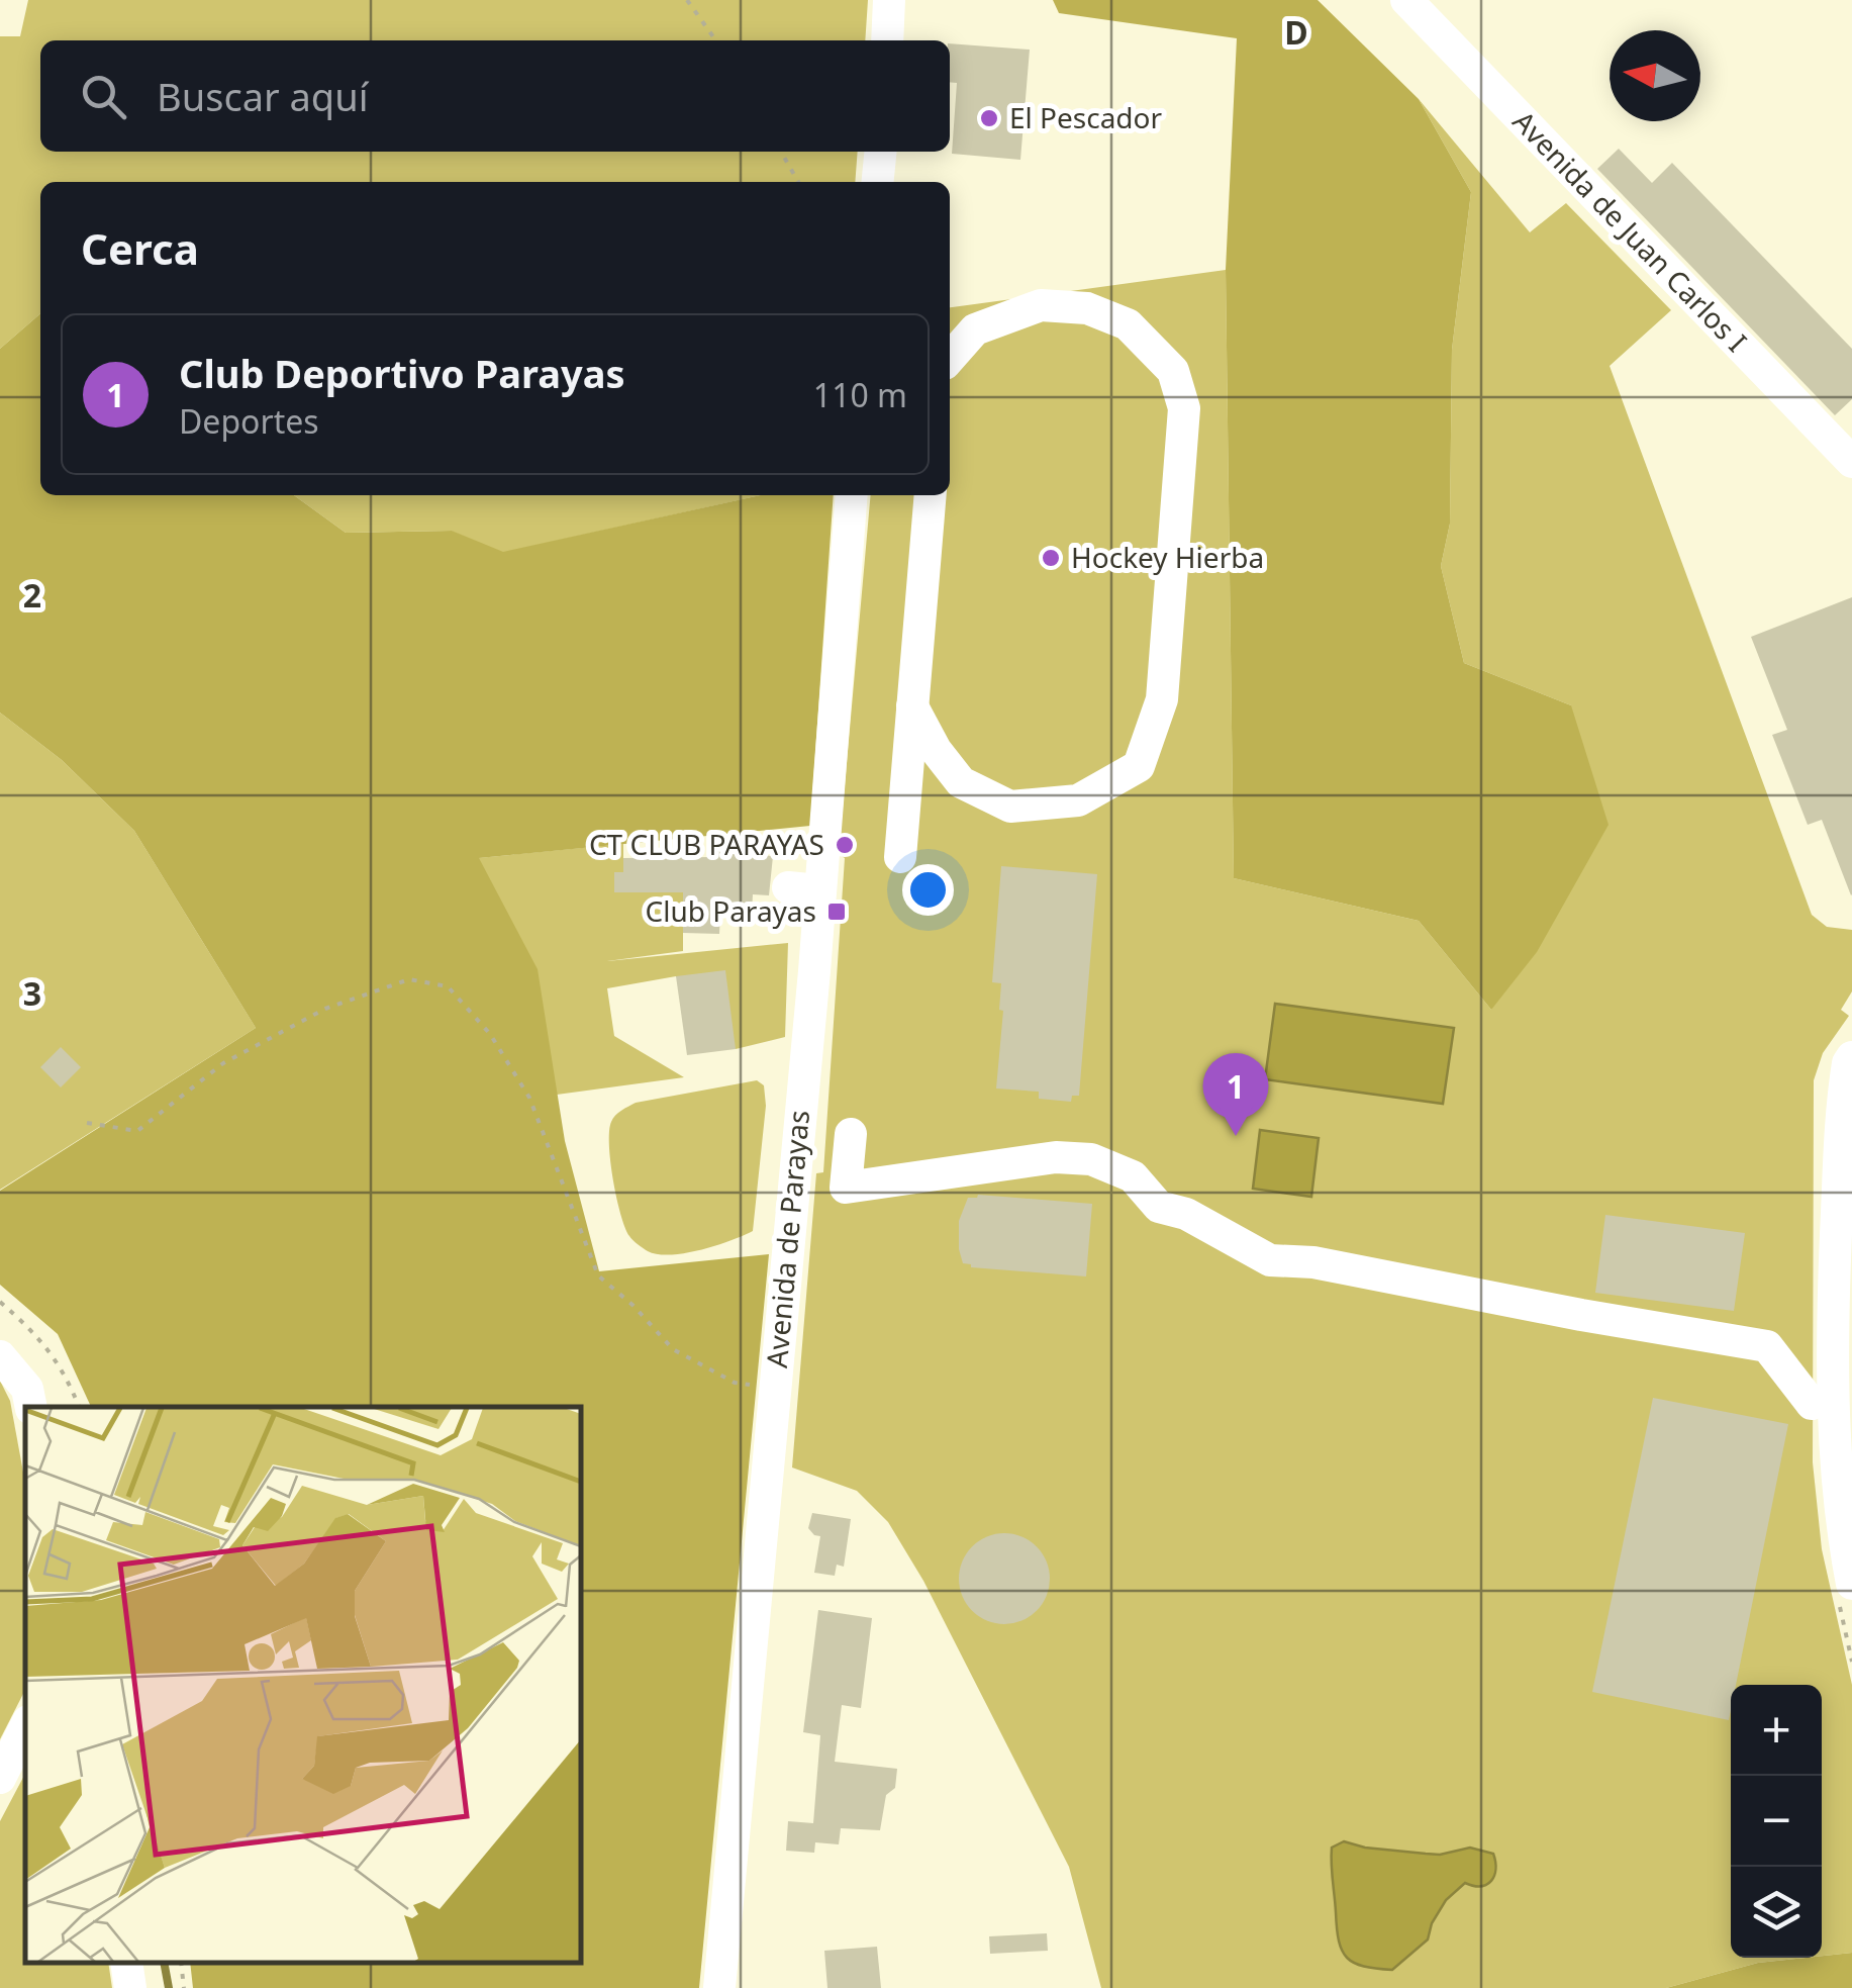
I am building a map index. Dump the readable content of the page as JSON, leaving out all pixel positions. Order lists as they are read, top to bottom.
{
  "streets": {
    "street": ["Avenida de Juan Carlos I", "Avenida de Parayas"]
  },
  "places": {
    "other": ["El Pescador", "Hockey Hierba", "CT CLUB PARAYAS"],
    "transit": ["Club Parayas"]
  },
  "north": "left",
  "page": {
    "search": "Buscar aquí",
    "heading": "Cerca",
    "list": [
      {
        "mark": "1",
        "name": "Club Deportivo Parayas",
        "note": "Deportes",
        "value": "110 m"
      }
    ],
    "pins": "1",
    "map_buttons": ["+", "−"]
  },
  "grid": {
    "columns": ["D"],
    "rows": ["2", "3"]
  }
}
